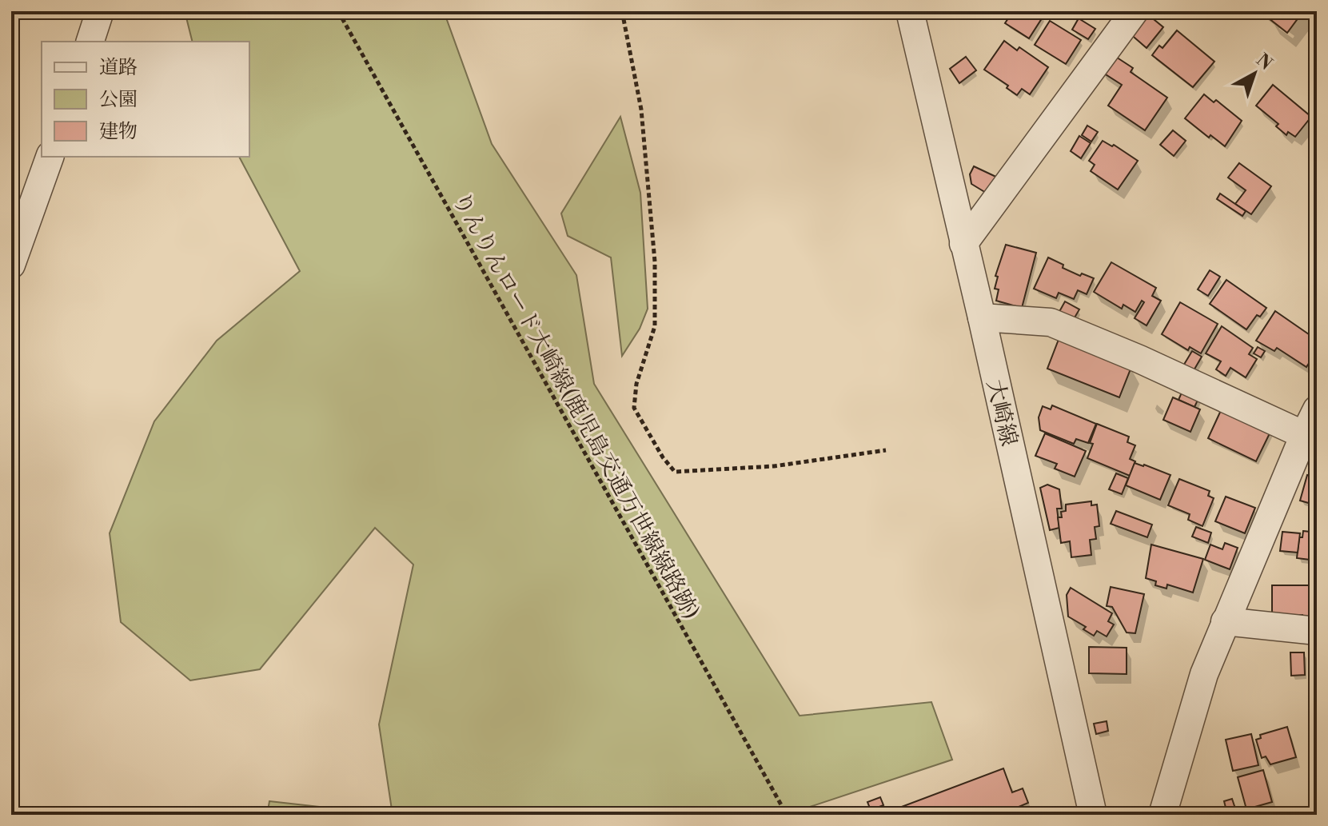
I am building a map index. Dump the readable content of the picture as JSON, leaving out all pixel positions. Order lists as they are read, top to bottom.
{
  "streets": {
    "street": ["大崎線"],
    "path": ["りんりんロード大崎線(鹿児島交通万世線線路跡)"]
  },
  "legend": ["道路", "公園", "建物"],
  "north": "top right"
}
